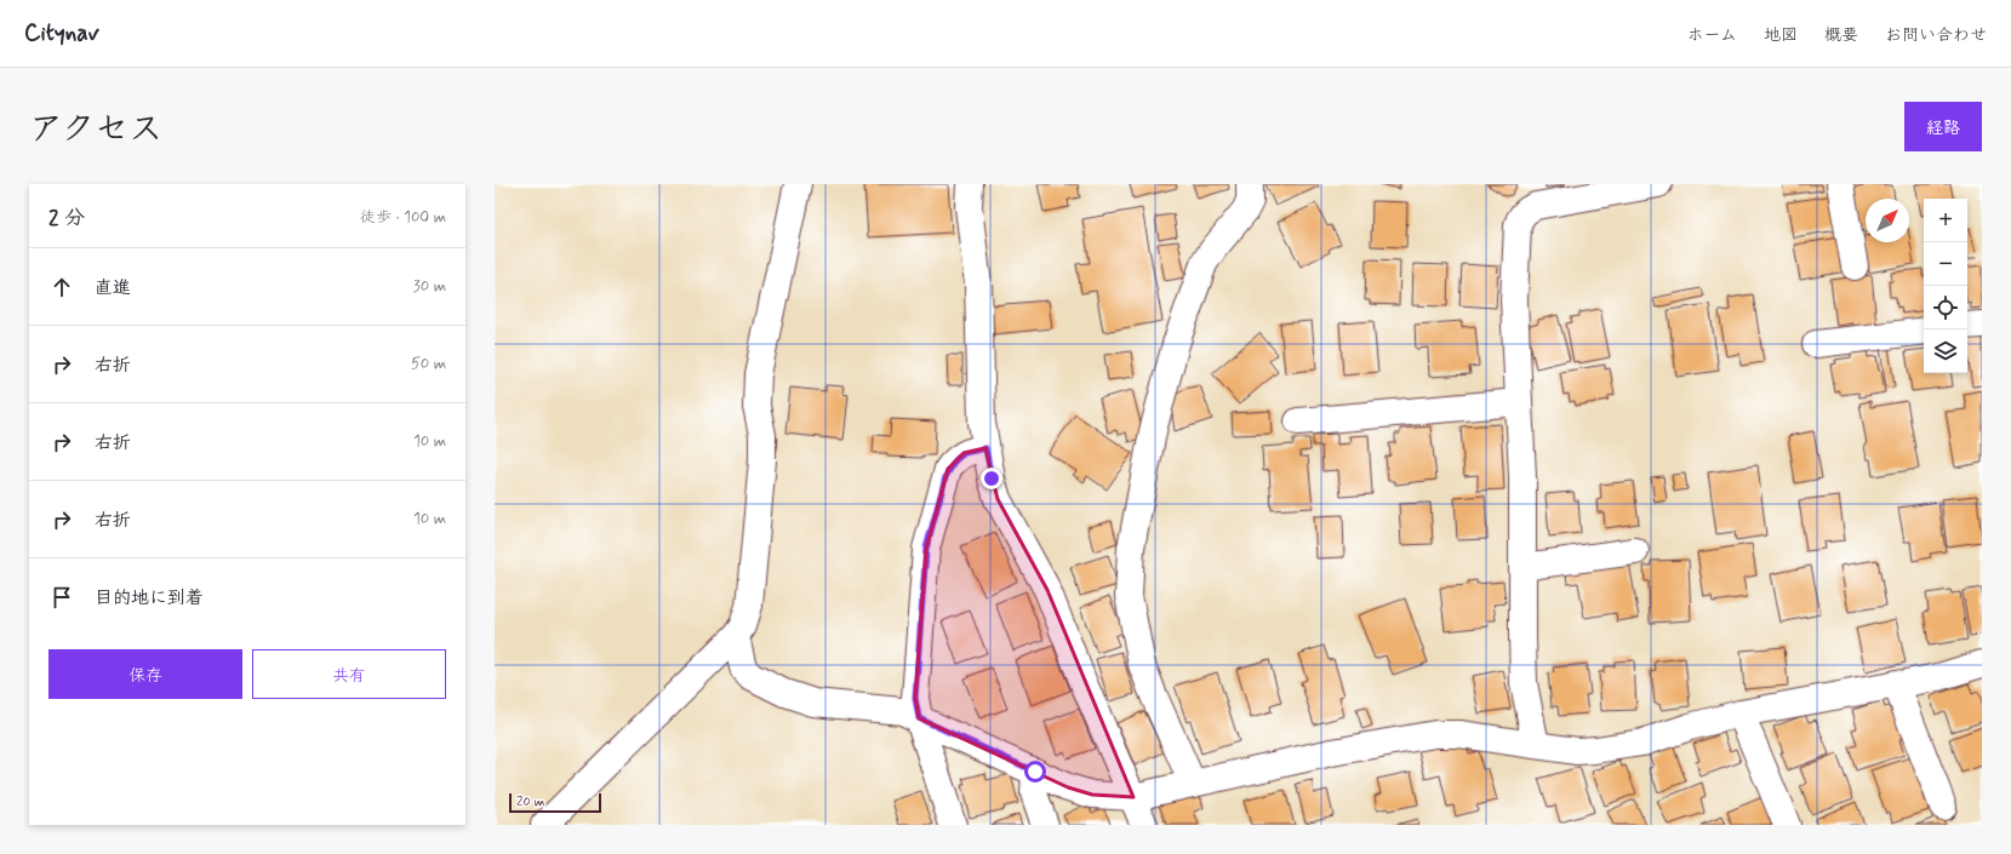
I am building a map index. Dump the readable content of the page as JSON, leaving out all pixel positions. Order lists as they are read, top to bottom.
{
  "scale_bar": "20 m",
  "north": "top right",
  "page": {
    "header": "Citynav",
    "nav": [
      "ホーム",
      "地図",
      "概要",
      "お問い合わせ"
    ],
    "title": "アクセス",
    "buttons": [
      "経路",
      ["保存", "共有"]
    ],
    "heading": ["2 分", "徒歩 · 100 m"],
    "map_buttons": ["+", "−"],
    "list": [
      ["直進", "30 m"],
      ["右折", "50 m"],
      ["右折", "10 m"],
      ["右折", "10 m"],
      "目的地に到着"
    ],
    "scale": "20 m"
  }
}
